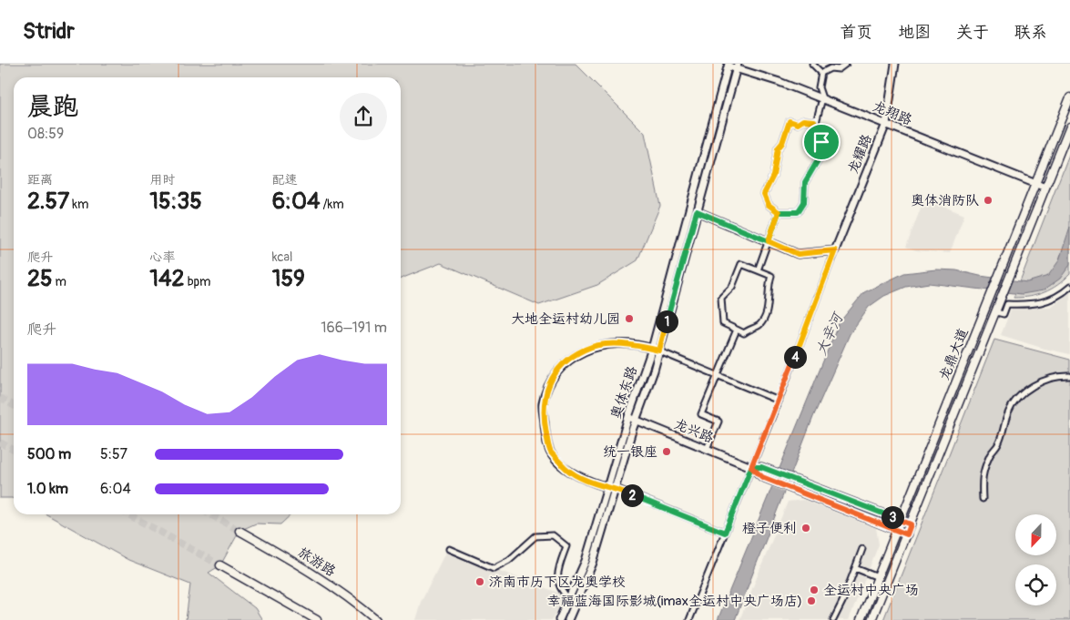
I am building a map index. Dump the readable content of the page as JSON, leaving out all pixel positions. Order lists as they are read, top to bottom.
{
  "streets": {
    "main road": ["龙鼎大道", "旅游路"],
    "street": [
      "龙翔路",
      "龙耀路",
      "奥体东路",
      "龙兴路"
    ]
  },
  "crossings": [
    ["龙翔路", "龙耀路"],
    ["龙翔路", "龙鼎大道"],
    ["龙翔路", "奥体东路"],
    ["龙鼎大道", "龙兴路"],
    ["奥体东路", "龙兴路"]
  ],
  "water": ["大辛河"],
  "places": [
    "奥体消防队",
    "大地全运村幼儿园",
    "统一银座",
    "橙子便利",
    "济南市历下区龙奥学校",
    "全运村中央广场",
    "幸福蓝海国际影城(imax全运村中央广场店)"
  ],
  "north": "bottom",
  "page": {
    "header": "Stridr",
    "nav": [
      "首页",
      "地图",
      "关于",
      "联系"
    ],
    "heading": ["晨跑", "08:59"],
    "stats": [
      ["距离", "2.57 km"],
      ["用时", "15:35"],
      ["配速", "6:04 /km"],
      ["爬升", "25 m"],
      ["心率", "142 bpm"],
      ["kcal", "159"]
    ],
    "chart": ["爬升", "166–191 m"],
    "pins": [
      "1",
      "4",
      "2",
      "3"
    ],
    "list": [
      {
        "name": "500 m",
        "note": "5:57"
      },
      {
        "name": "1.0 km",
        "note": "6:04"
      }
    ]
  }
}
